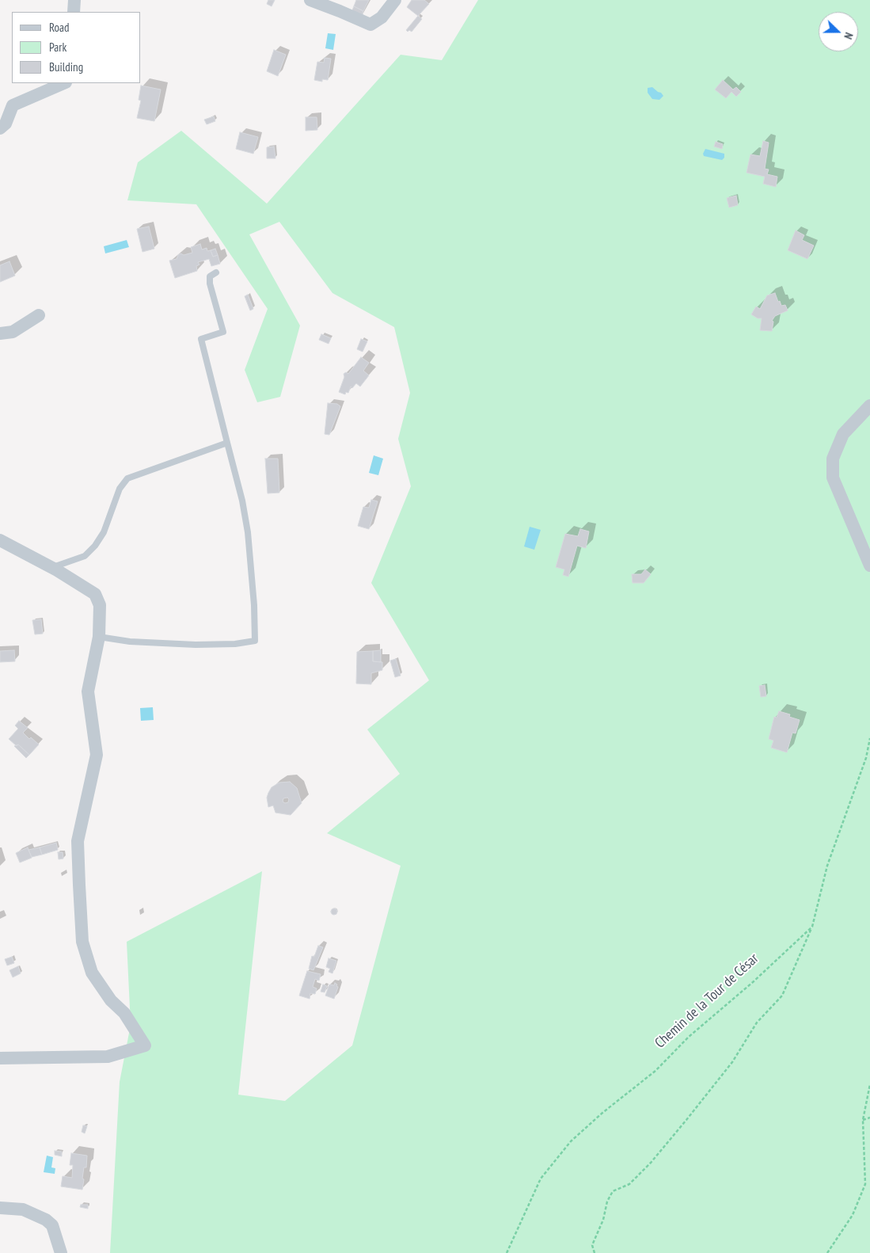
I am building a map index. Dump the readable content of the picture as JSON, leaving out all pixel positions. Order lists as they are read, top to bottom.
{
  "streets": {
    "path": ["Chemin de la Tour de César"]
  },
  "legend": ["Road", "Park", "Building"],
  "north": "right"
}
